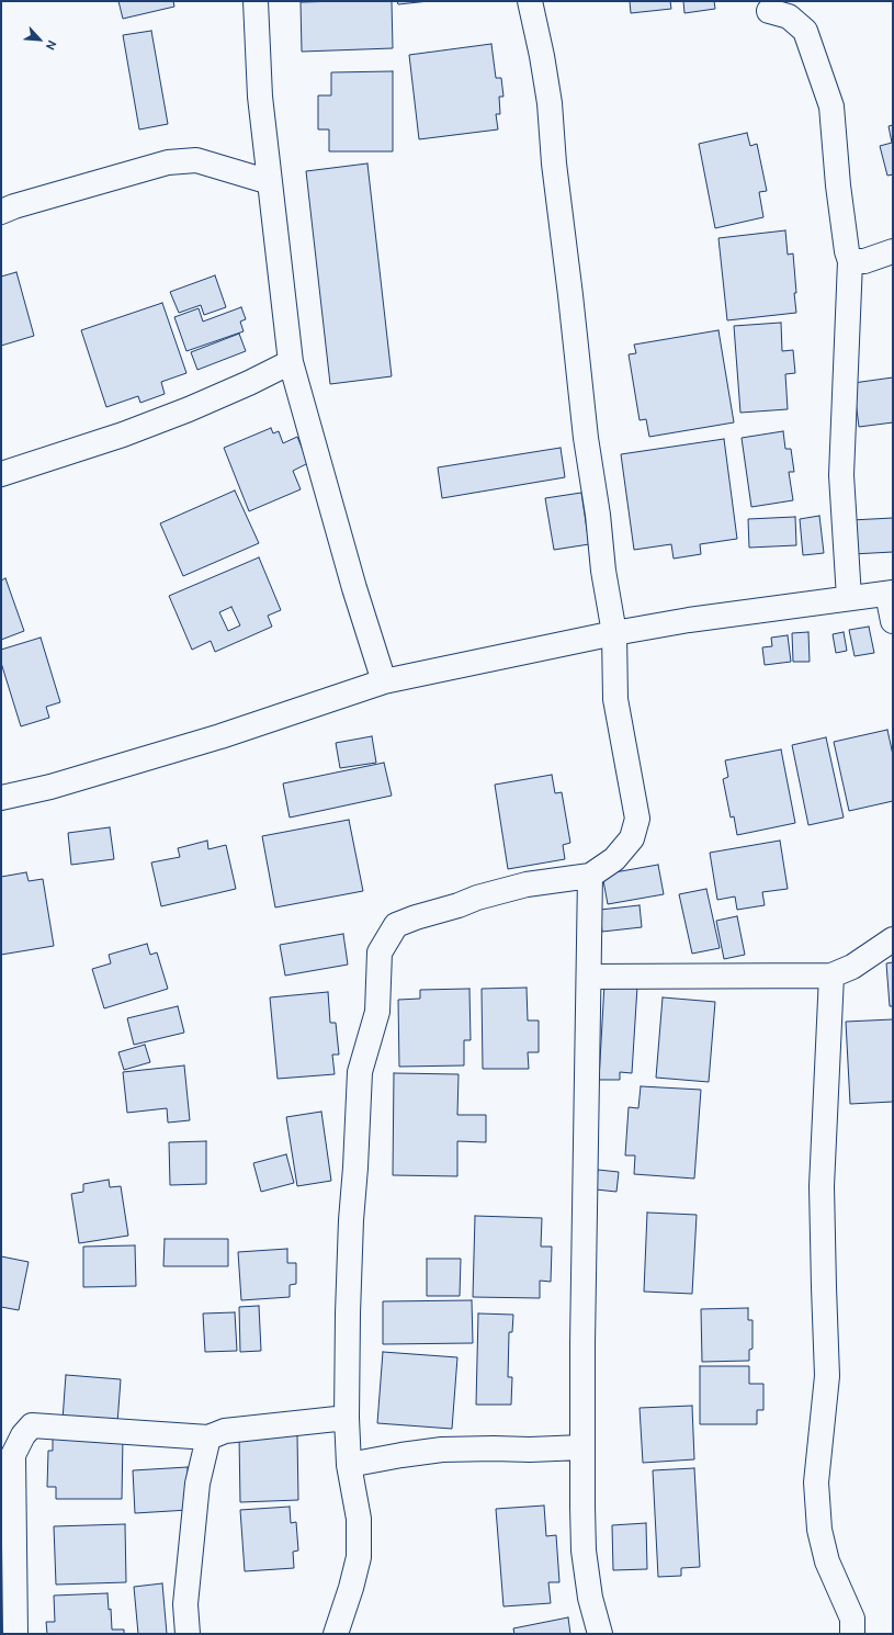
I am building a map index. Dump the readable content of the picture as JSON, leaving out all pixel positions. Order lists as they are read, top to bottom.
{
  "north": "bottom right"
}
